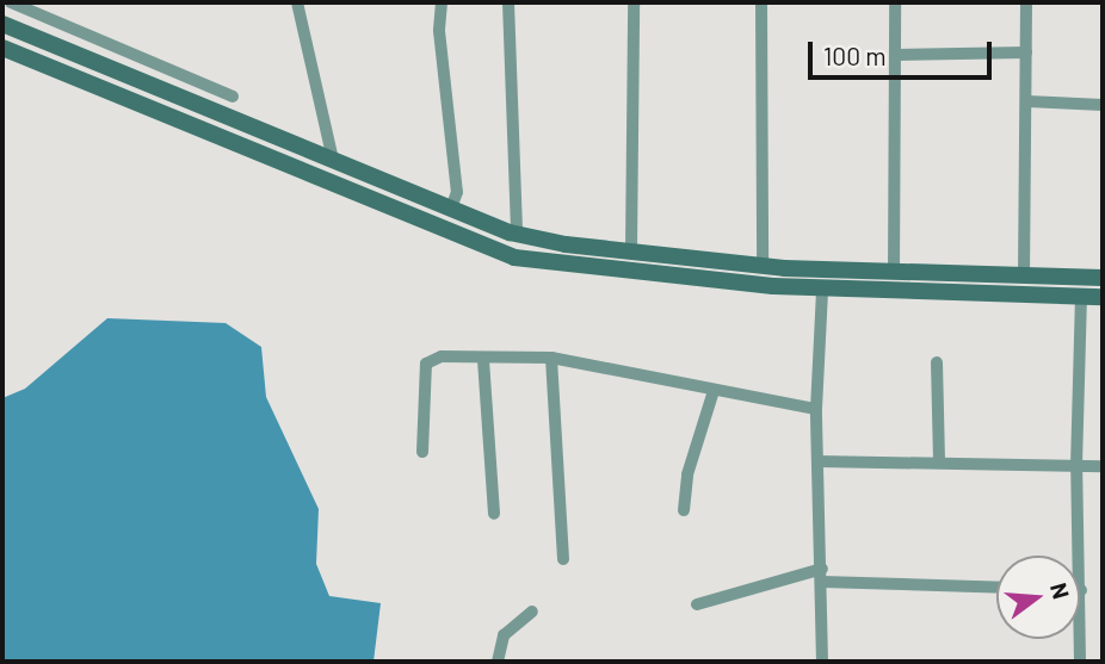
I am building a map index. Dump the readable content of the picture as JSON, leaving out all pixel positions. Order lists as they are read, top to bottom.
{
  "scale_bar": "100 m",
  "north": "right"
}
